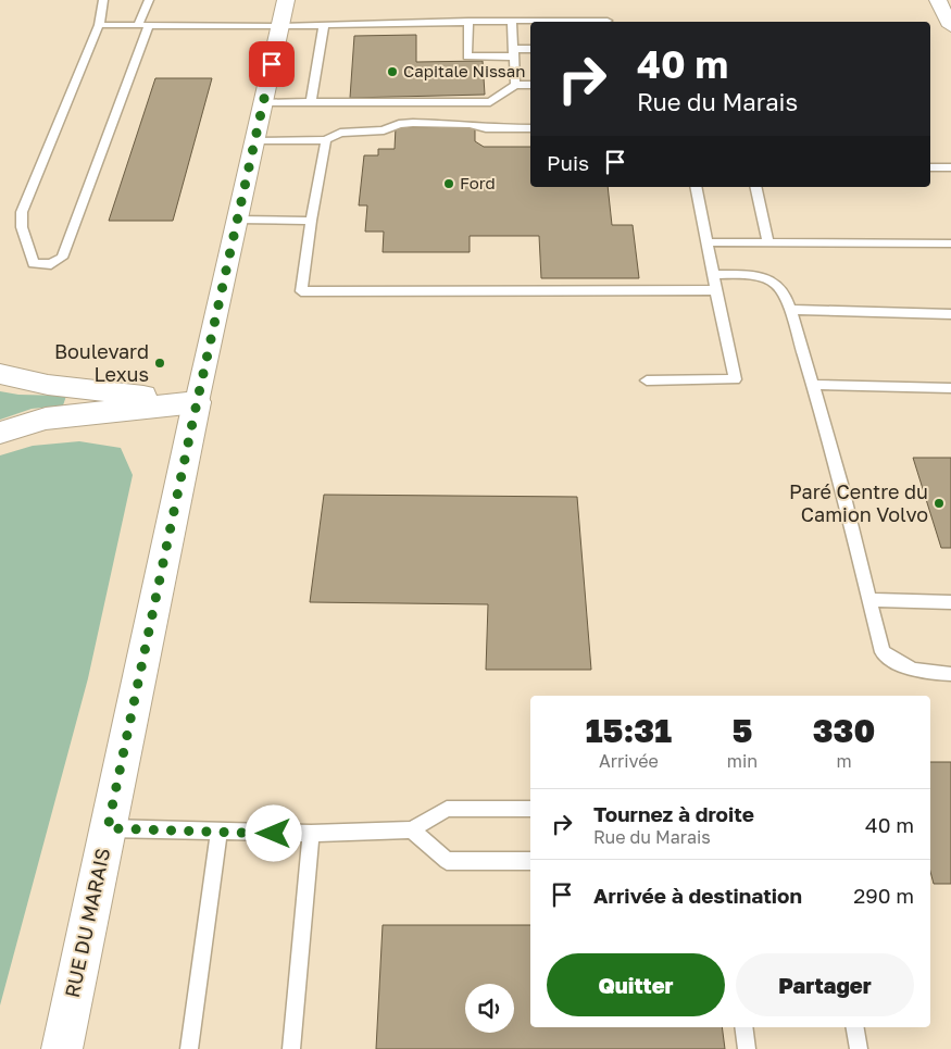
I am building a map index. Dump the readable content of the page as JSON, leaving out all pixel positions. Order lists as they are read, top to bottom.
{
  "streets": {
    "main road": ["RUE DU MARAIS"]
  },
  "places": [
    "Capitale Nissan",
    "Ford",
    "Boulevard Lexus",
    "Paré Centre du Camion Volvo"
  ],
  "page": {
    "turn": ["40 m", "Rue du Marais"],
    "then": "Puis",
    "eta": [
      "15:31",
      "Arrivée",
      "5",
      "min",
      "330",
      "m"
    ],
    "list": [
      {
        "name": "Tournez à droite",
        "note": "Rue du Marais",
        "value": "40 m"
      },
      {
        "name": "Arrivée à destination",
        "value": "290 m"
      }
    ],
    "buttons": ["Quitter", "Partager"]
  }
}
